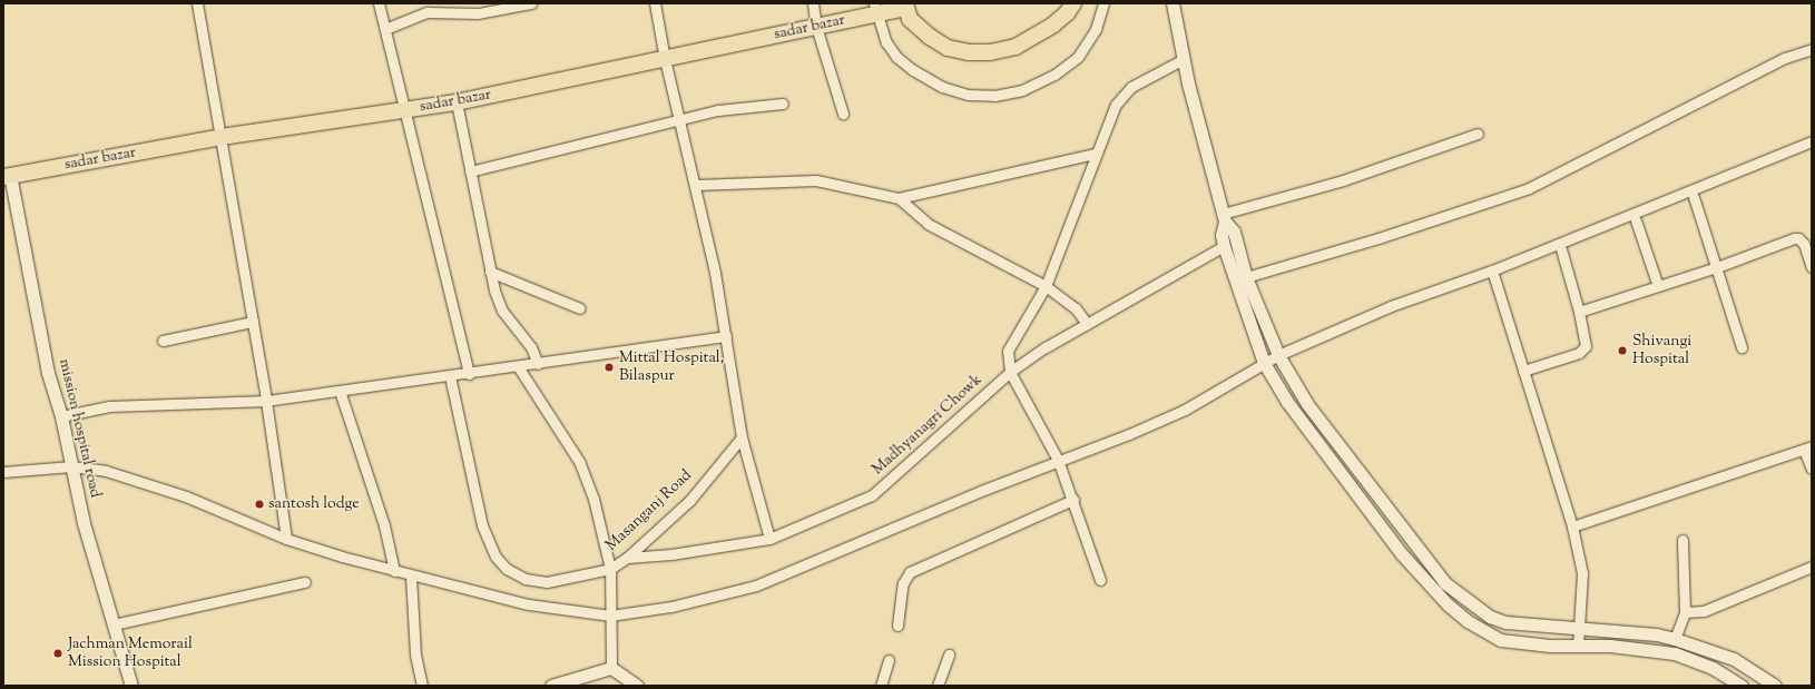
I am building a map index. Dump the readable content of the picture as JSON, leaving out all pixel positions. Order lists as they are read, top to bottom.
{
  "streets": {
    "main road": ["sadar bazar"],
    "street": ["Madhyanagri Chowk", "mission hospital road", "Masanganj Road"]
  },
  "crossings": [
    ["sadar bazar", "mission hospital road"],
    ["Madhyanagri Chowk", "Masanganj Road"]
  ],
  "places": [
    "Shivangi Hospital",
    "Mittal Hospital, Bilaspur",
    "santosh lodge",
    "Jachman Memorail Mission Hospital"
  ]
}
